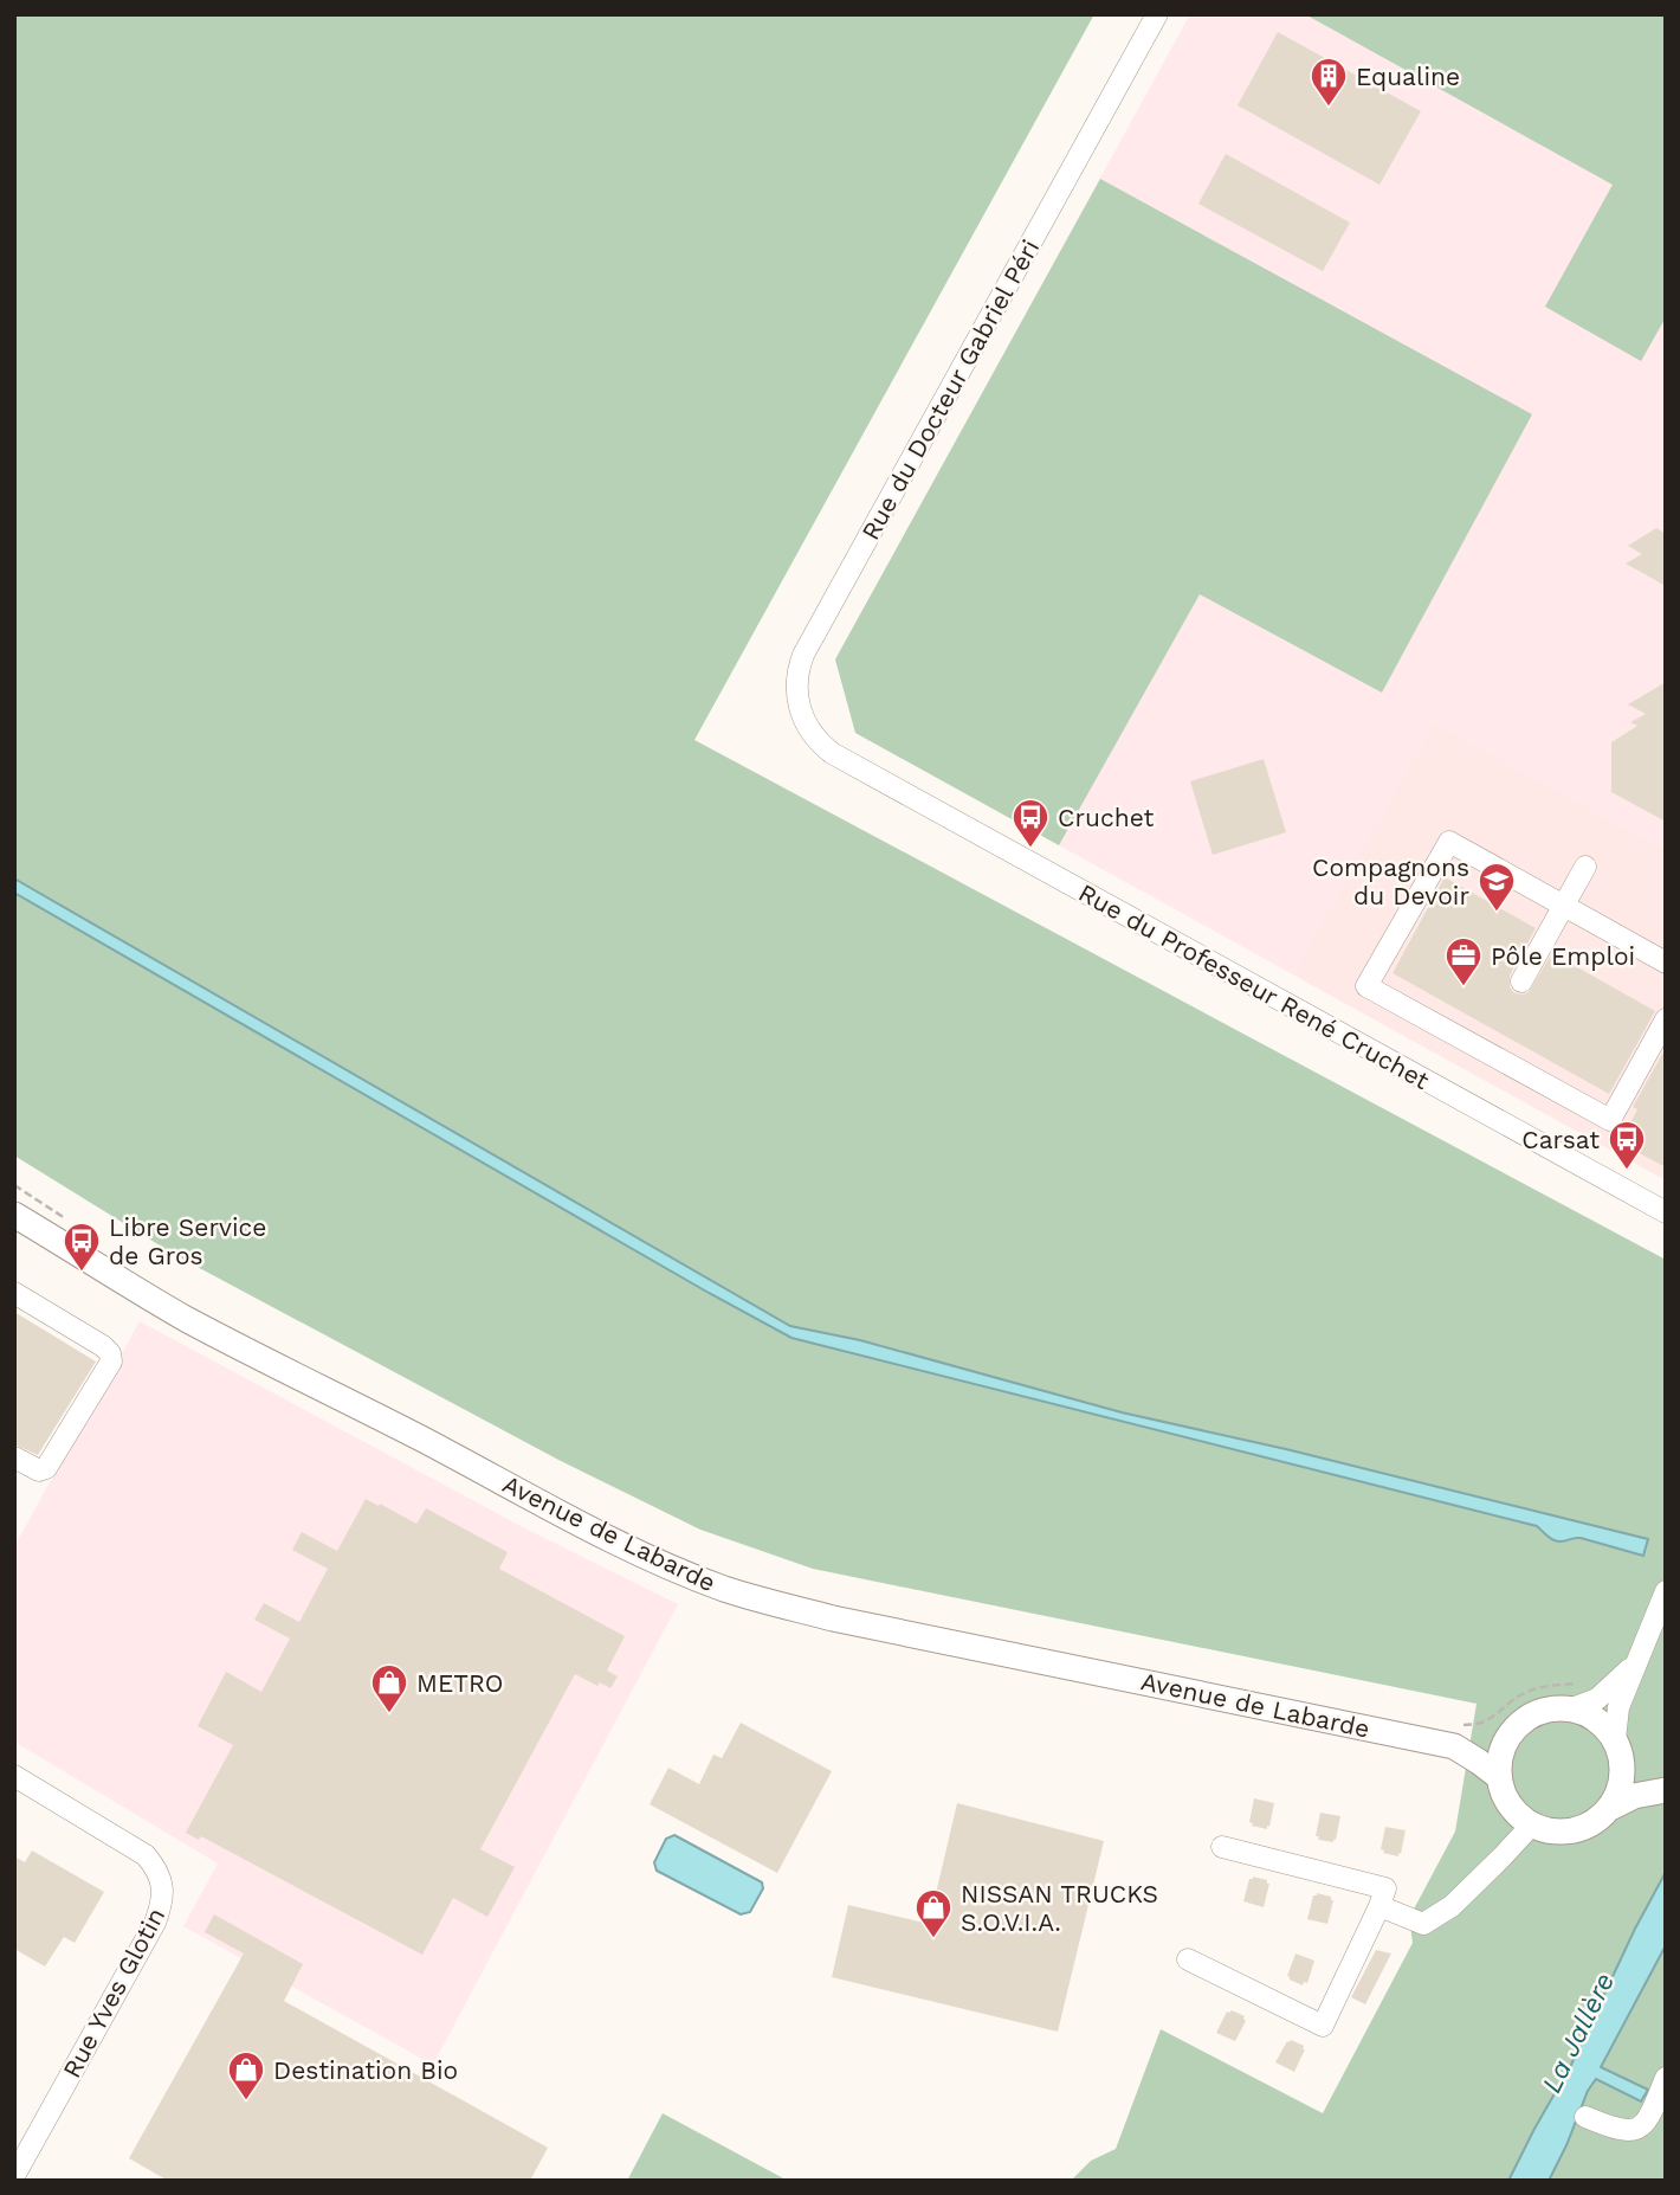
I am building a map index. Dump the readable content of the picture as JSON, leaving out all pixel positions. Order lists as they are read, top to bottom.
{
  "streets": {
    "main road": ["Avenue de Labarde"],
    "street": ["Rue du Docteur Gabriel Péri", "Rue du Professeur René Cruchet", "Rue Yves Glotin"]
  },
  "crossings": [
    ["Rue du Docteur Gabriel Péri", "Rue du Professeur René Cruchet"]
  ],
  "water": ["La Jallère"],
  "places": {
    "building": ["Equaline"],
    "bus stop": ["Cruchet", "Carsat", "Libre Service de Gros"],
    "school or university": ["Compagnons du Devoir"],
    "office": ["Pôle Emploi"],
    "shop": ["METRO", "NISSAN TRUCKS S.O.V.I.A.", "Destination Bio"]
  }
}
